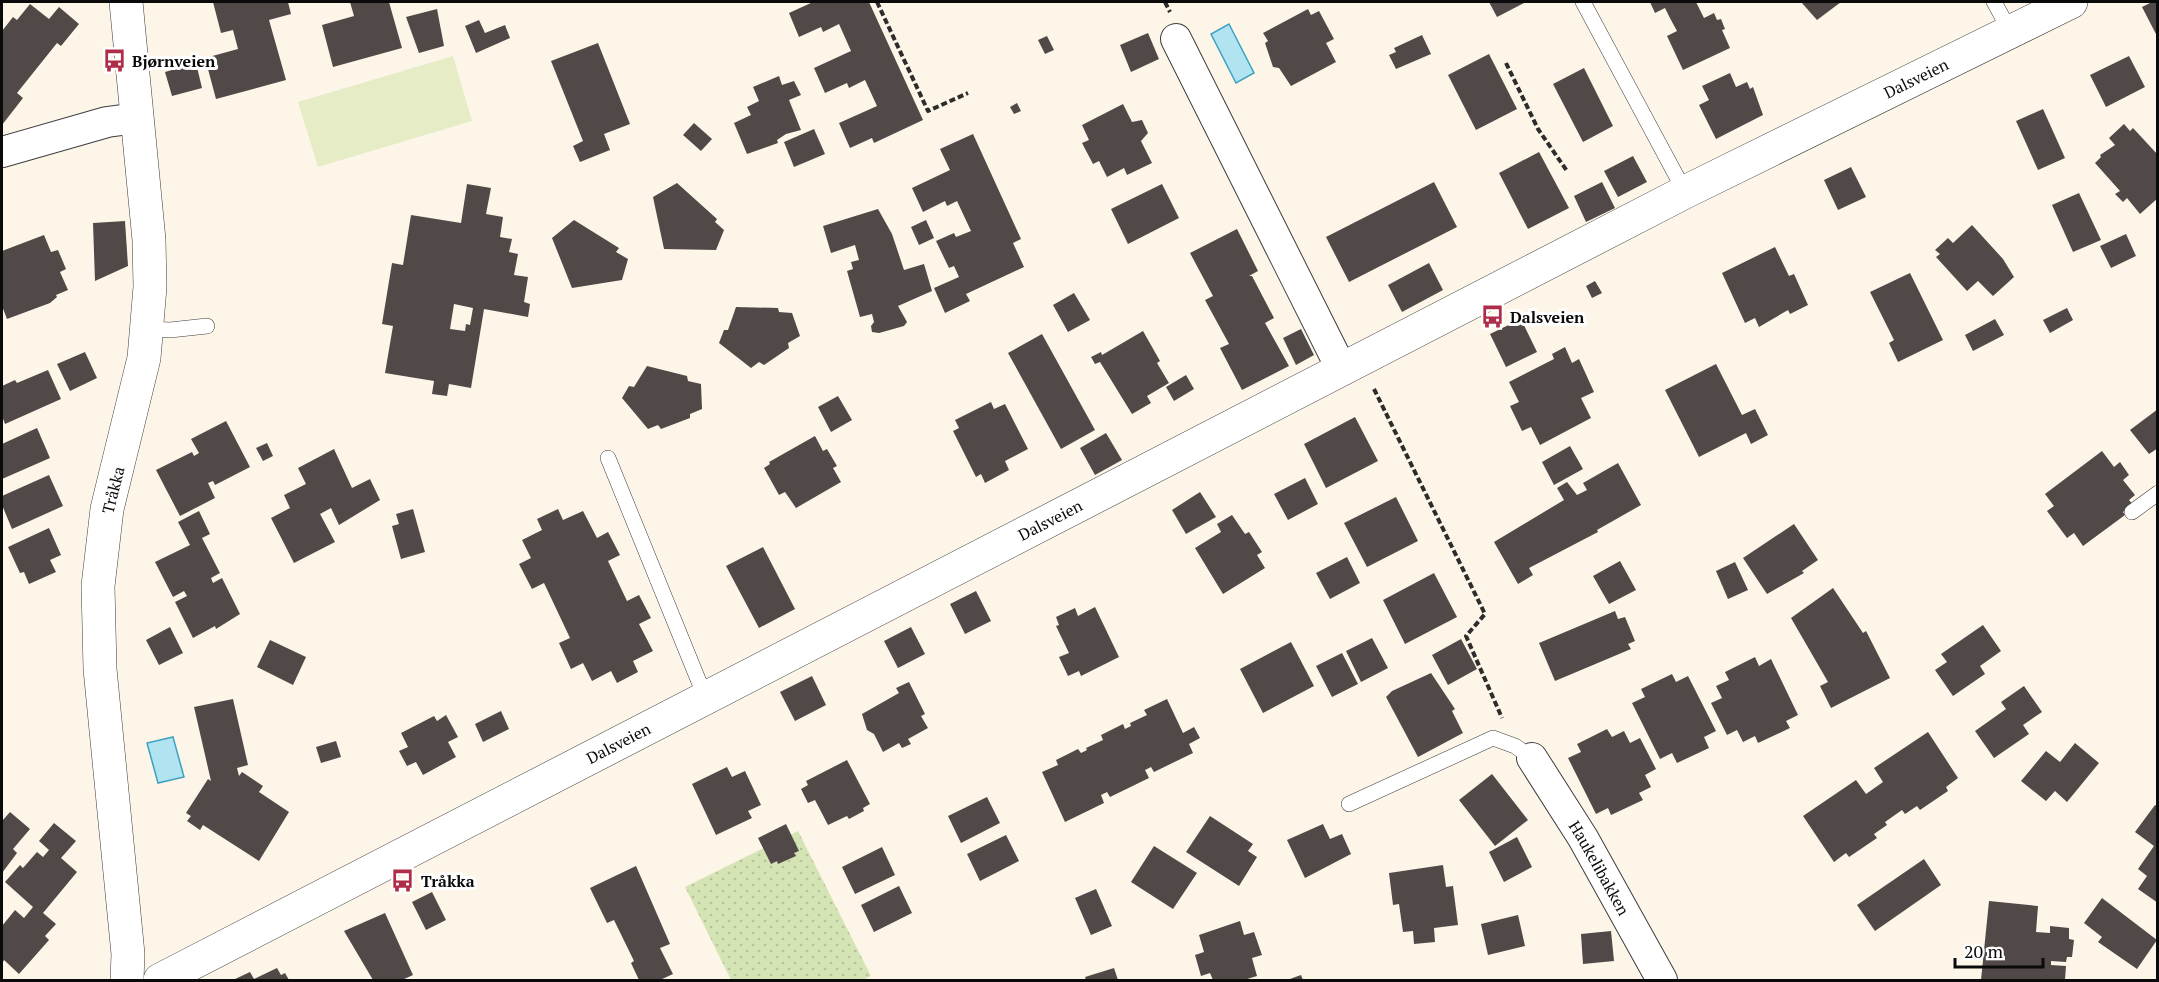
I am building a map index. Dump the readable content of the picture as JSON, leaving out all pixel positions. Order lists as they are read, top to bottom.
{
  "streets": {
    "street": ["Dalsveien", "Tråkka", "Haukelibakken"]
  },
  "places": {
    "bus stop": ["Bjørnveien", "Dalsveien", "Tråkka"]
  },
  "scale_bar": "20 m"
}
